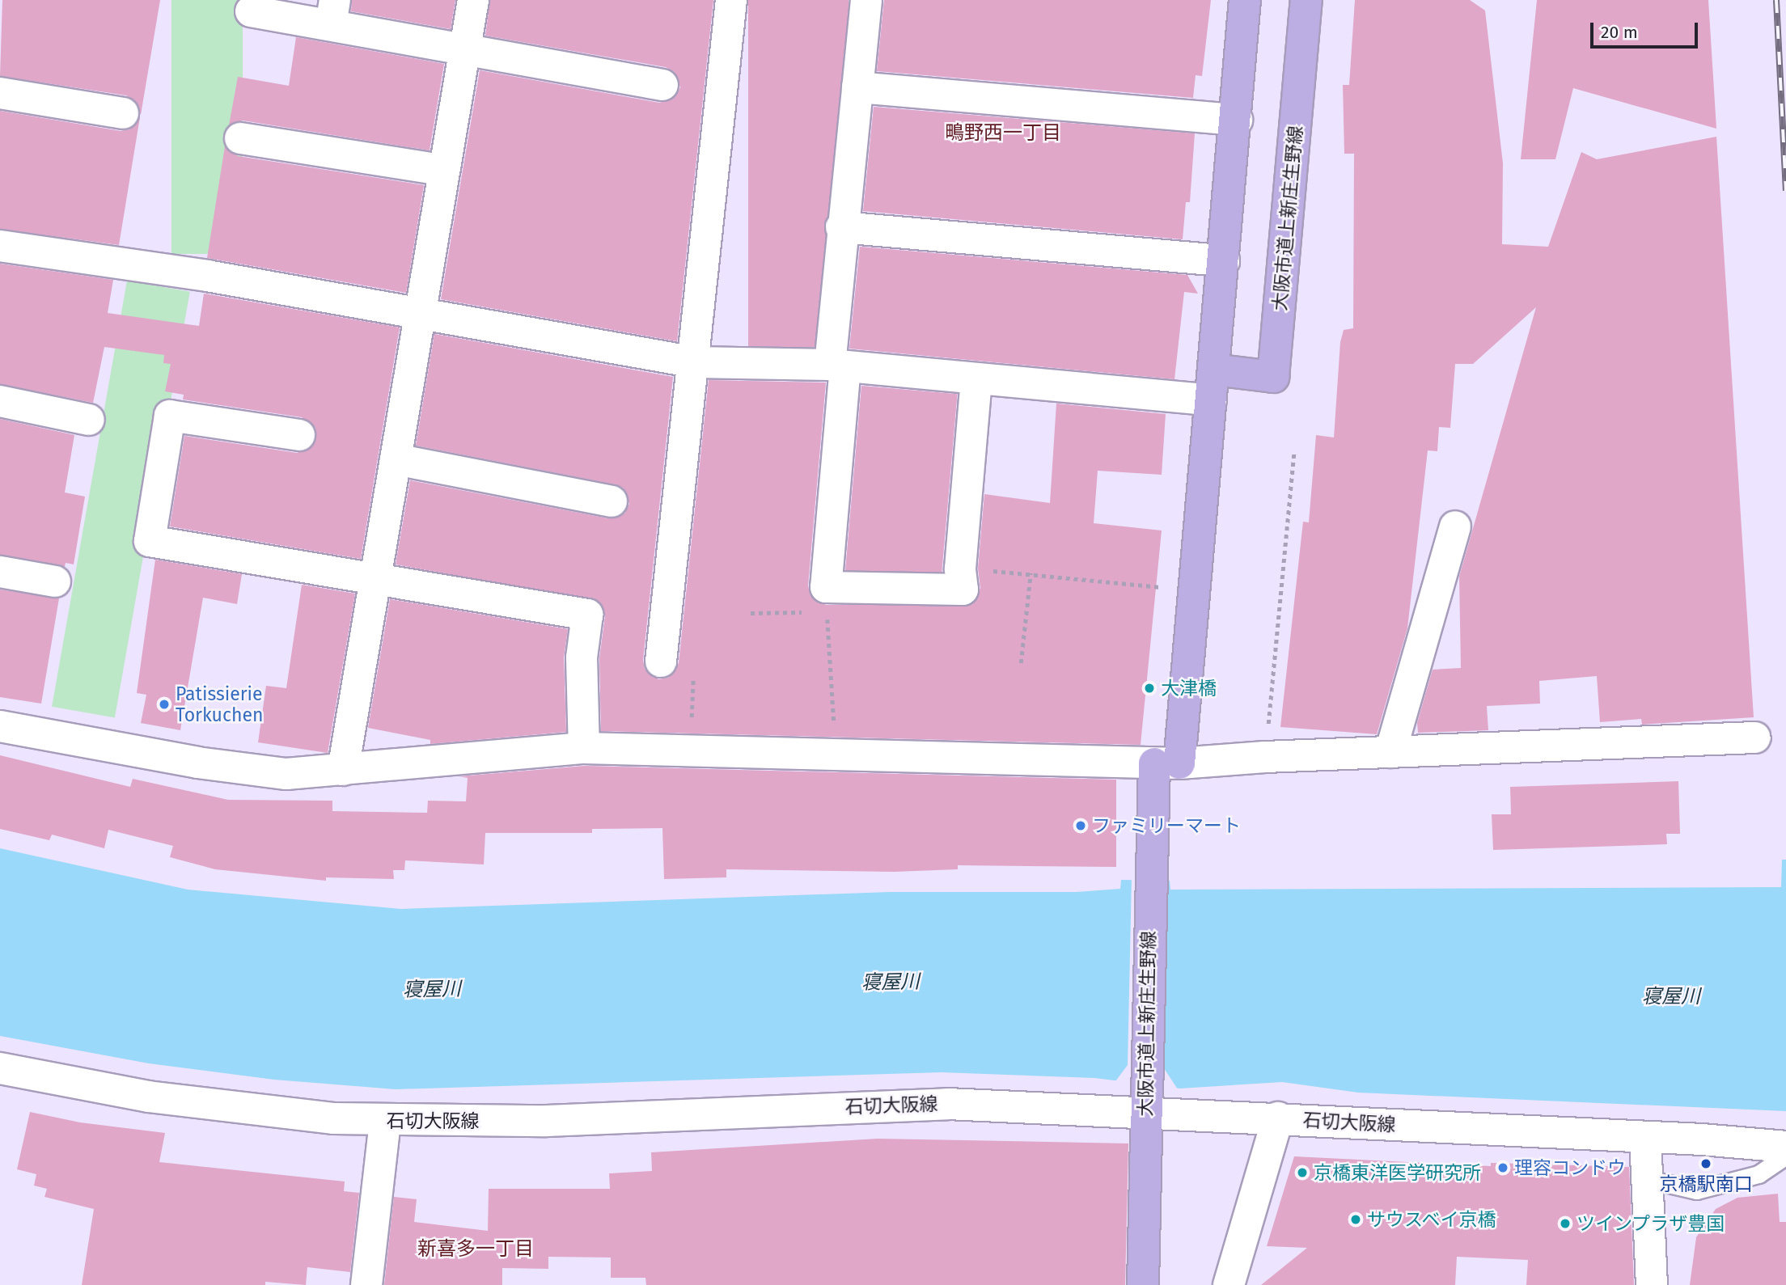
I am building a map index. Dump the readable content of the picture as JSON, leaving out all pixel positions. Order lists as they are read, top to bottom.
{
  "streets": {
    "main road": ["大阪市道上新庄生野線"],
    "street": ["石切大阪線"]
  },
  "crossings": [
    ["大阪市道上新庄生野線", "石切大阪線"]
  ],
  "districts": ["鴫野西一丁目", "新喜多一丁目"],
  "water": ["寝屋川"],
  "places": [
    "大津橋",
    "Patissierie Torkuchen",
    "ファミリーマート",
    "京橋駅南口",
    "理容コンドウ",
    "京橋東洋医学研究所",
    "サウスベイ京橋",
    "ツインプラザ豊国"
  ],
  "scale_bar": "20 m"
}
